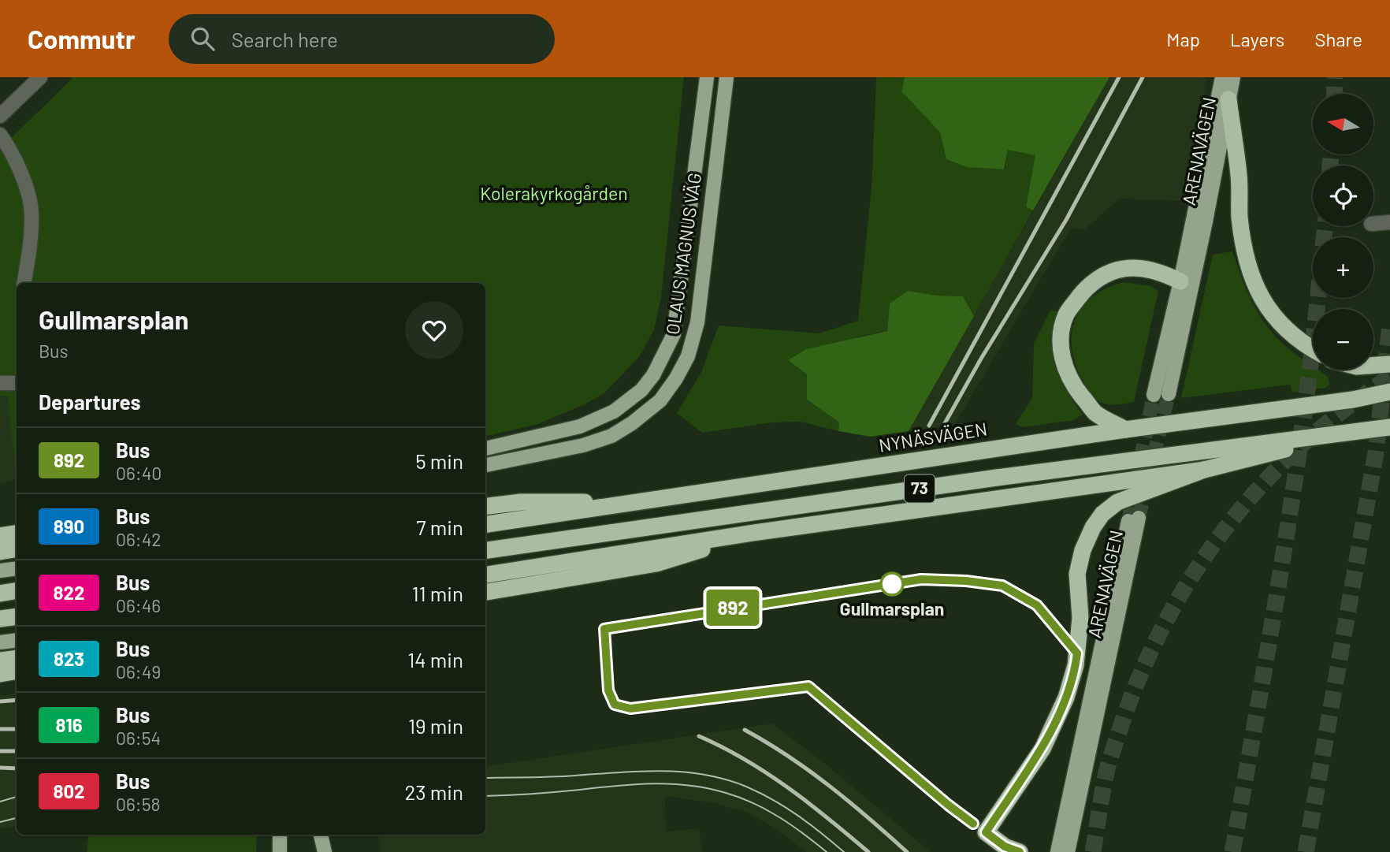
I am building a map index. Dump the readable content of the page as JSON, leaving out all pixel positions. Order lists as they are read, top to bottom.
{
  "streets": {
    "highway": ["NYNÄSVÄGEN", "73"],
    "main road": ["ARENAVÄGEN", "OLAUS MAGNUS VÄG"]
  },
  "parks": ["Kolerakyrkogården"],
  "places": ["Gullmarsplan"],
  "lines": ["bus line 892"],
  "north": "left",
  "page": {
    "header": "Commutr",
    "search": "Search here",
    "nav": ["Map", "Layers", "Share"],
    "on_map": "892",
    "map_buttons": ["+", "−"],
    "heading": [
      ["Gullmarsplan", "Bus"],
      "Departures"
    ],
    "list": [
      {
        "mark": "892",
        "name": "Bus",
        "note": "06:40",
        "value": "5 min"
      },
      {
        "mark": "890",
        "name": "Bus",
        "note": "06:42",
        "value": "7 min"
      },
      {
        "mark": "822",
        "name": "Bus",
        "note": "06:46",
        "value": "11 min"
      },
      {
        "mark": "823",
        "name": "Bus",
        "note": "06:49",
        "value": "14 min"
      },
      {
        "mark": "816",
        "name": "Bus",
        "note": "06:54",
        "value": "19 min"
      },
      {
        "mark": "802",
        "name": "Bus",
        "note": "06:58",
        "value": "23 min"
      }
    ]
  }
}
